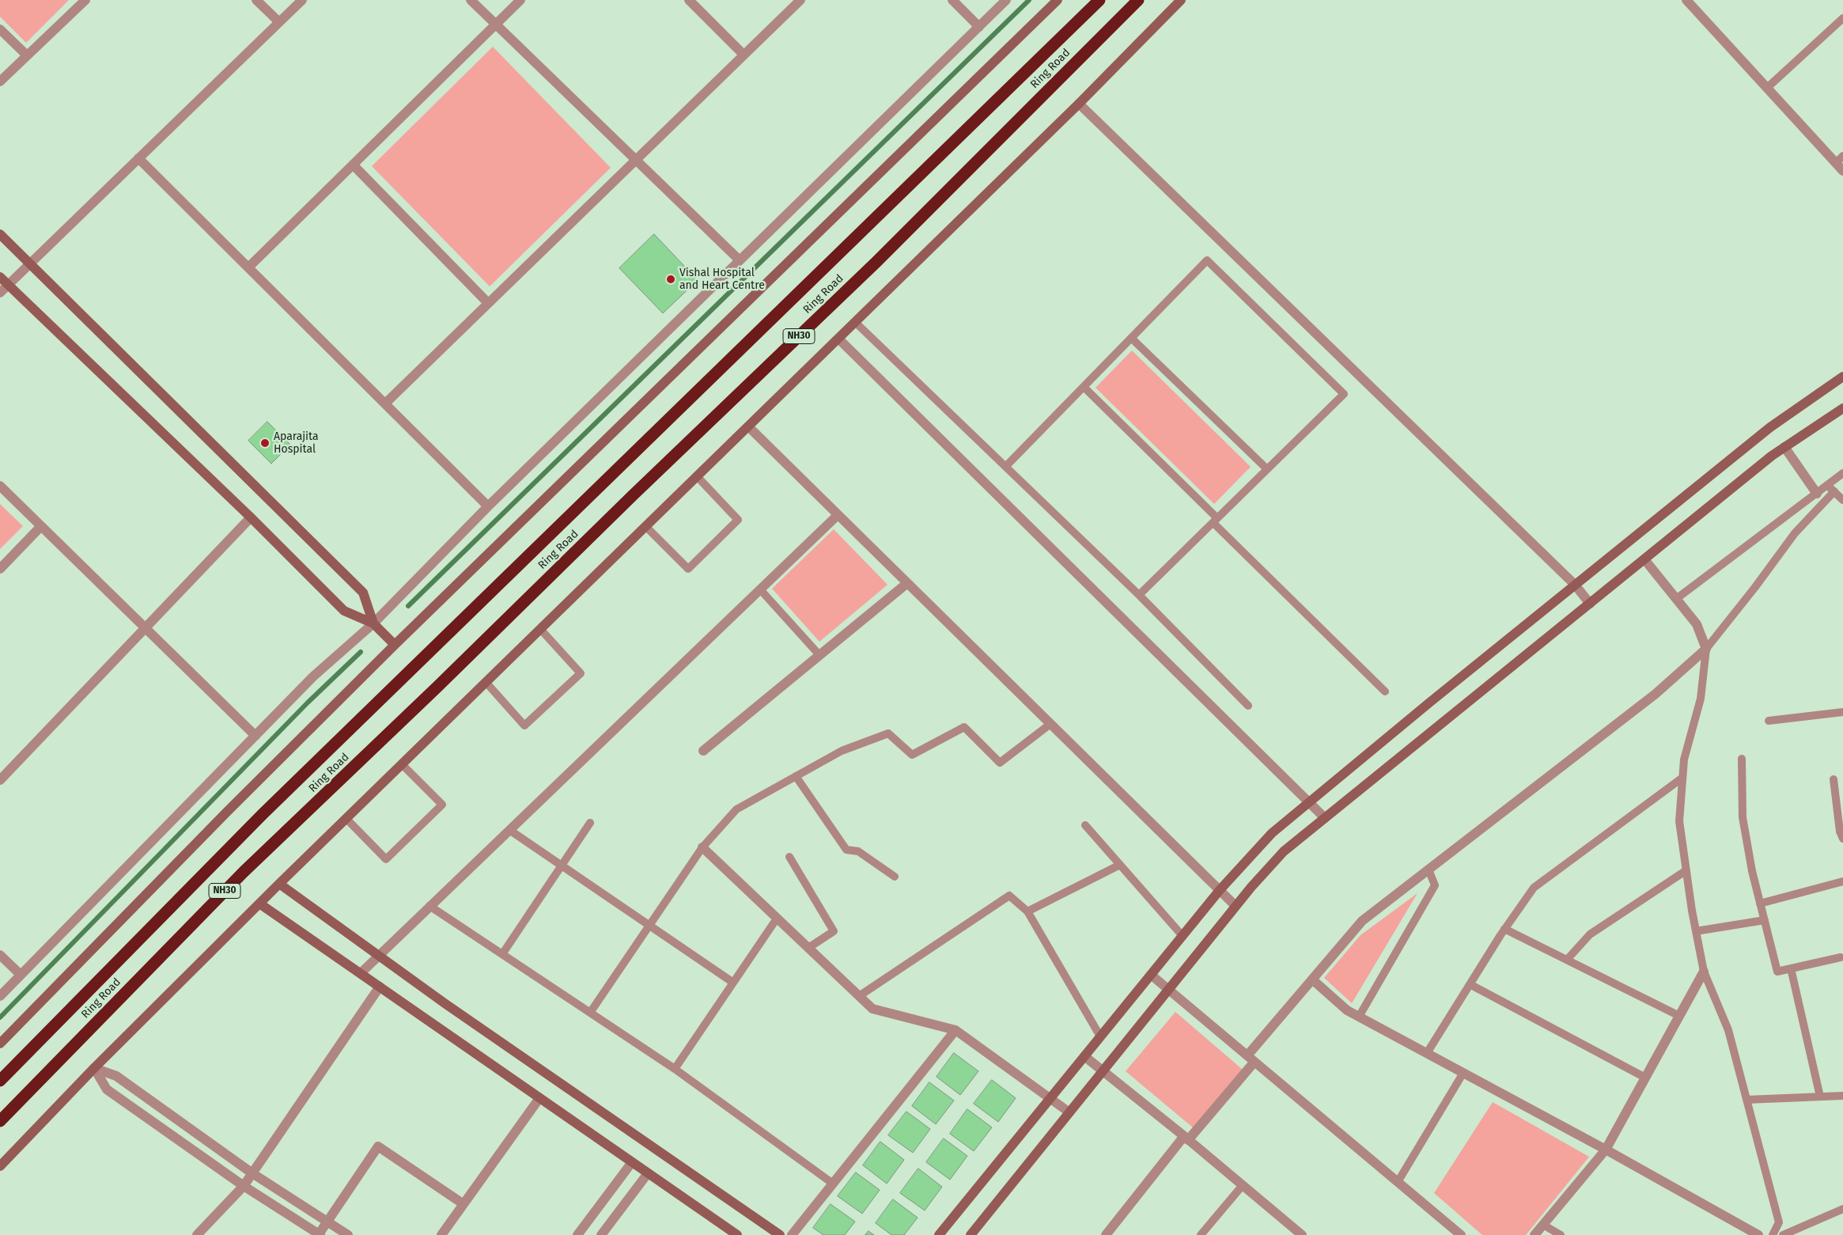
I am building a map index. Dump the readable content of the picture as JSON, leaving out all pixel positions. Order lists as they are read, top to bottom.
{
  "streets": {
    "highway": ["Ring Road", "NH30"]
  },
  "places": ["Vishal Hospital and Heart Centre", "Aparajita Hospital"]
}
